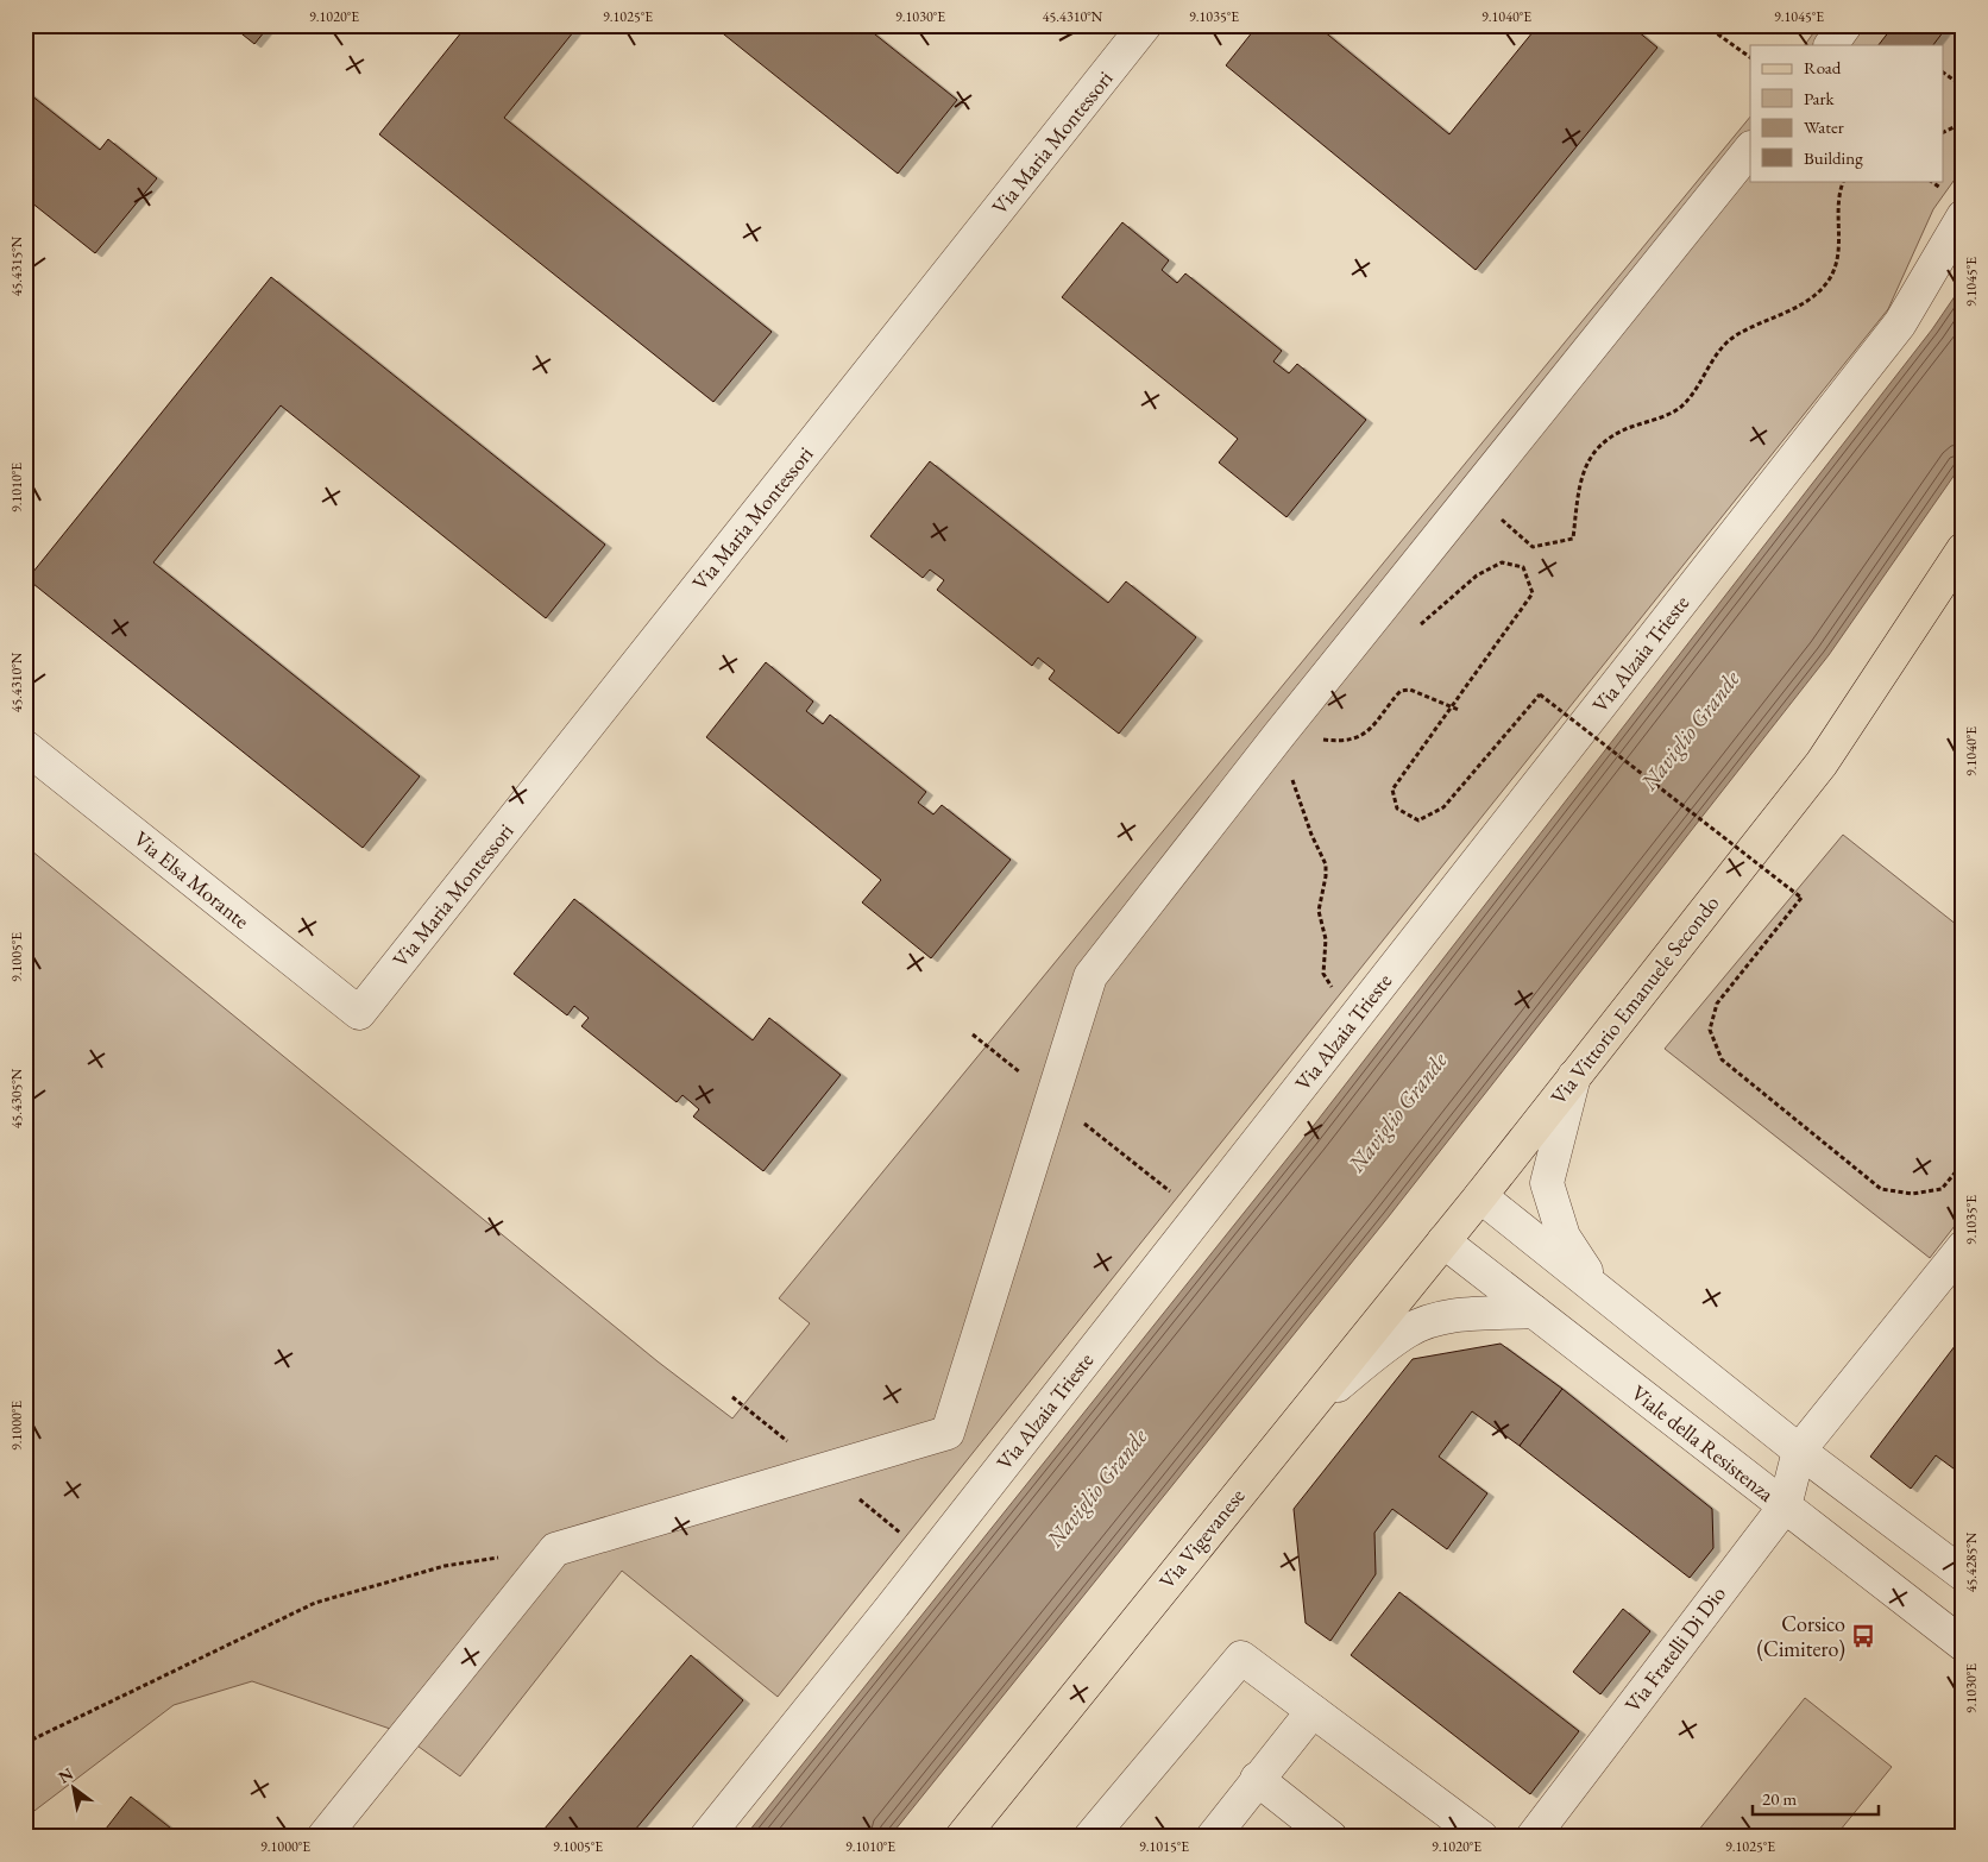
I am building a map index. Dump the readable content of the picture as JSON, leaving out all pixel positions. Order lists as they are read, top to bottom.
{
  "streets": {
    "main road": ["Via Vittorio Emanuele Secondo", "Via Vigevanese"],
    "street": [
      "Via Maria Montessori",
      "Via Alzaia Trieste",
      "Via Elsa Morante",
      "Viale della Resistenza",
      "Via Fratelli Di Dio"
    ]
  },
  "crossings": [
    ["Via Maria Montessori", "Via Elsa Morante"],
    ["Via Vittorio Emanuele Secondo", "Viale della Resistenza"],
    ["Via Vittorio Emanuele Secondo", "Via Vigevanese"],
    ["Viale della Resistenza", "Via Vigevanese"],
    ["Viale della Resistenza", "Via Fratelli Di Dio"]
  ],
  "water": ["Naviglio Grande"],
  "places": {
    "bus stop": ["Corsico (Cimitero)"]
  },
  "legend": [
    "Road",
    "Park",
    "Water",
    "Building"
  ],
  "scale_bar": "20 m",
  "north": "top left",
  "coordinates": [
    "9.1020°E",
    "9.1025°E",
    "9.1030°E",
    "45.4310°N",
    "9.1035°E",
    "9.1040°E",
    "9.1045°E",
    "45.4315°N",
    "9.1010°E",
    "9.1005°E",
    "45.4305°N",
    "9.1000°E",
    "45.4285°N",
    "9.1015°E"
  ]
}
